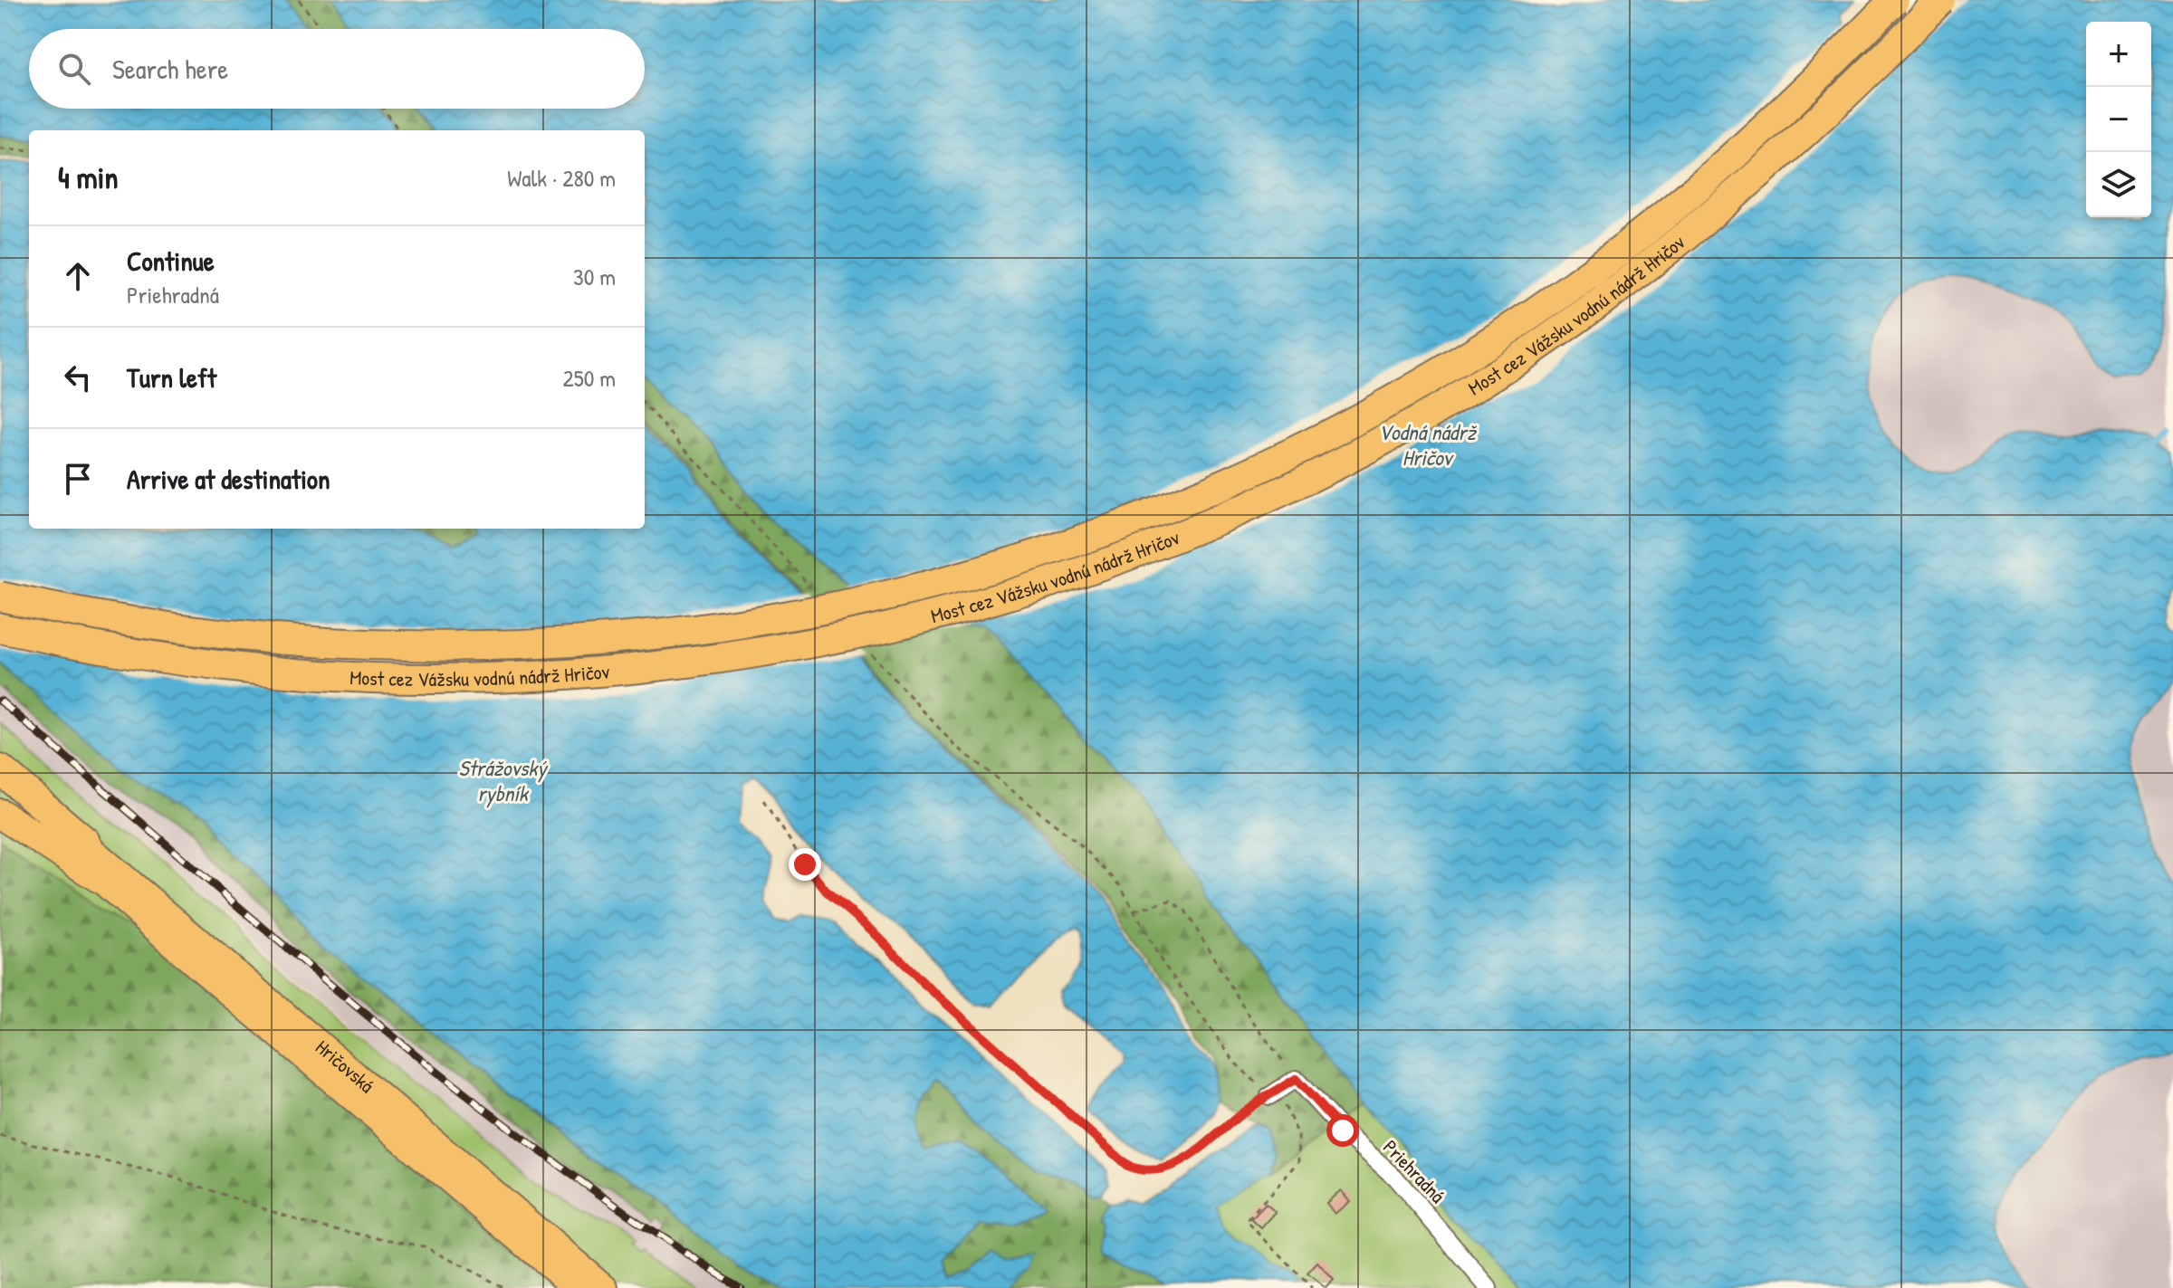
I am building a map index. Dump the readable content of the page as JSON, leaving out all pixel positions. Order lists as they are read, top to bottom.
{
  "streets": {
    "highway": ["Most cez Vážsku vodnú nádrž Hričov"],
    "main road": ["Hričovská"],
    "street": ["Priehradná"]
  },
  "water": ["Vodná nádrž Hričov", "Strážovský rybník"],
  "page": {
    "map_buttons": ["+", "−"],
    "search": "Search here",
    "heading": ["4 min", "Walk · 280 m"],
    "list": [
      ["Continue", "Priehradná", "30 m"],
      ["Turn left", "250 m"],
      "Arrive at destination"
    ]
  }
}
